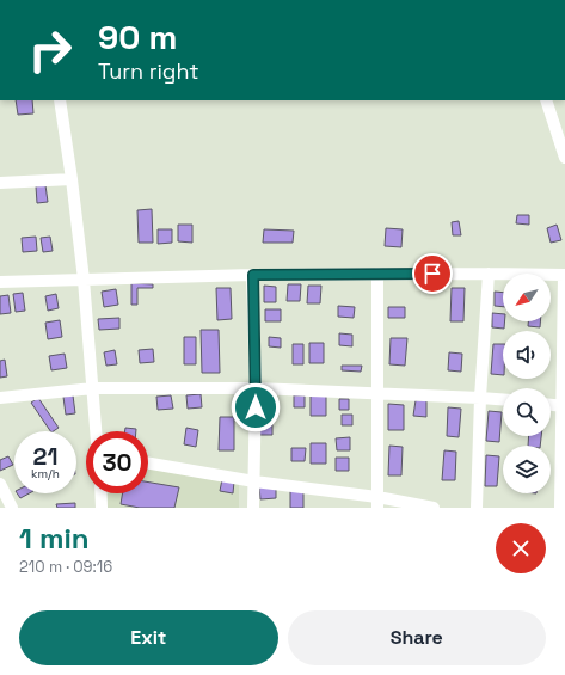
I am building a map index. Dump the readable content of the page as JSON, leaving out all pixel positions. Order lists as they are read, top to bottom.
{
  "north": "bottom left",
  "page": {
    "turn": ["90 m", "Turn right"],
    "speed": "21 km/h",
    "limit": "30",
    "heading": ["1 min", "210 m · 09:16"],
    "buttons": ["Exit", "Share"]
  }
}
